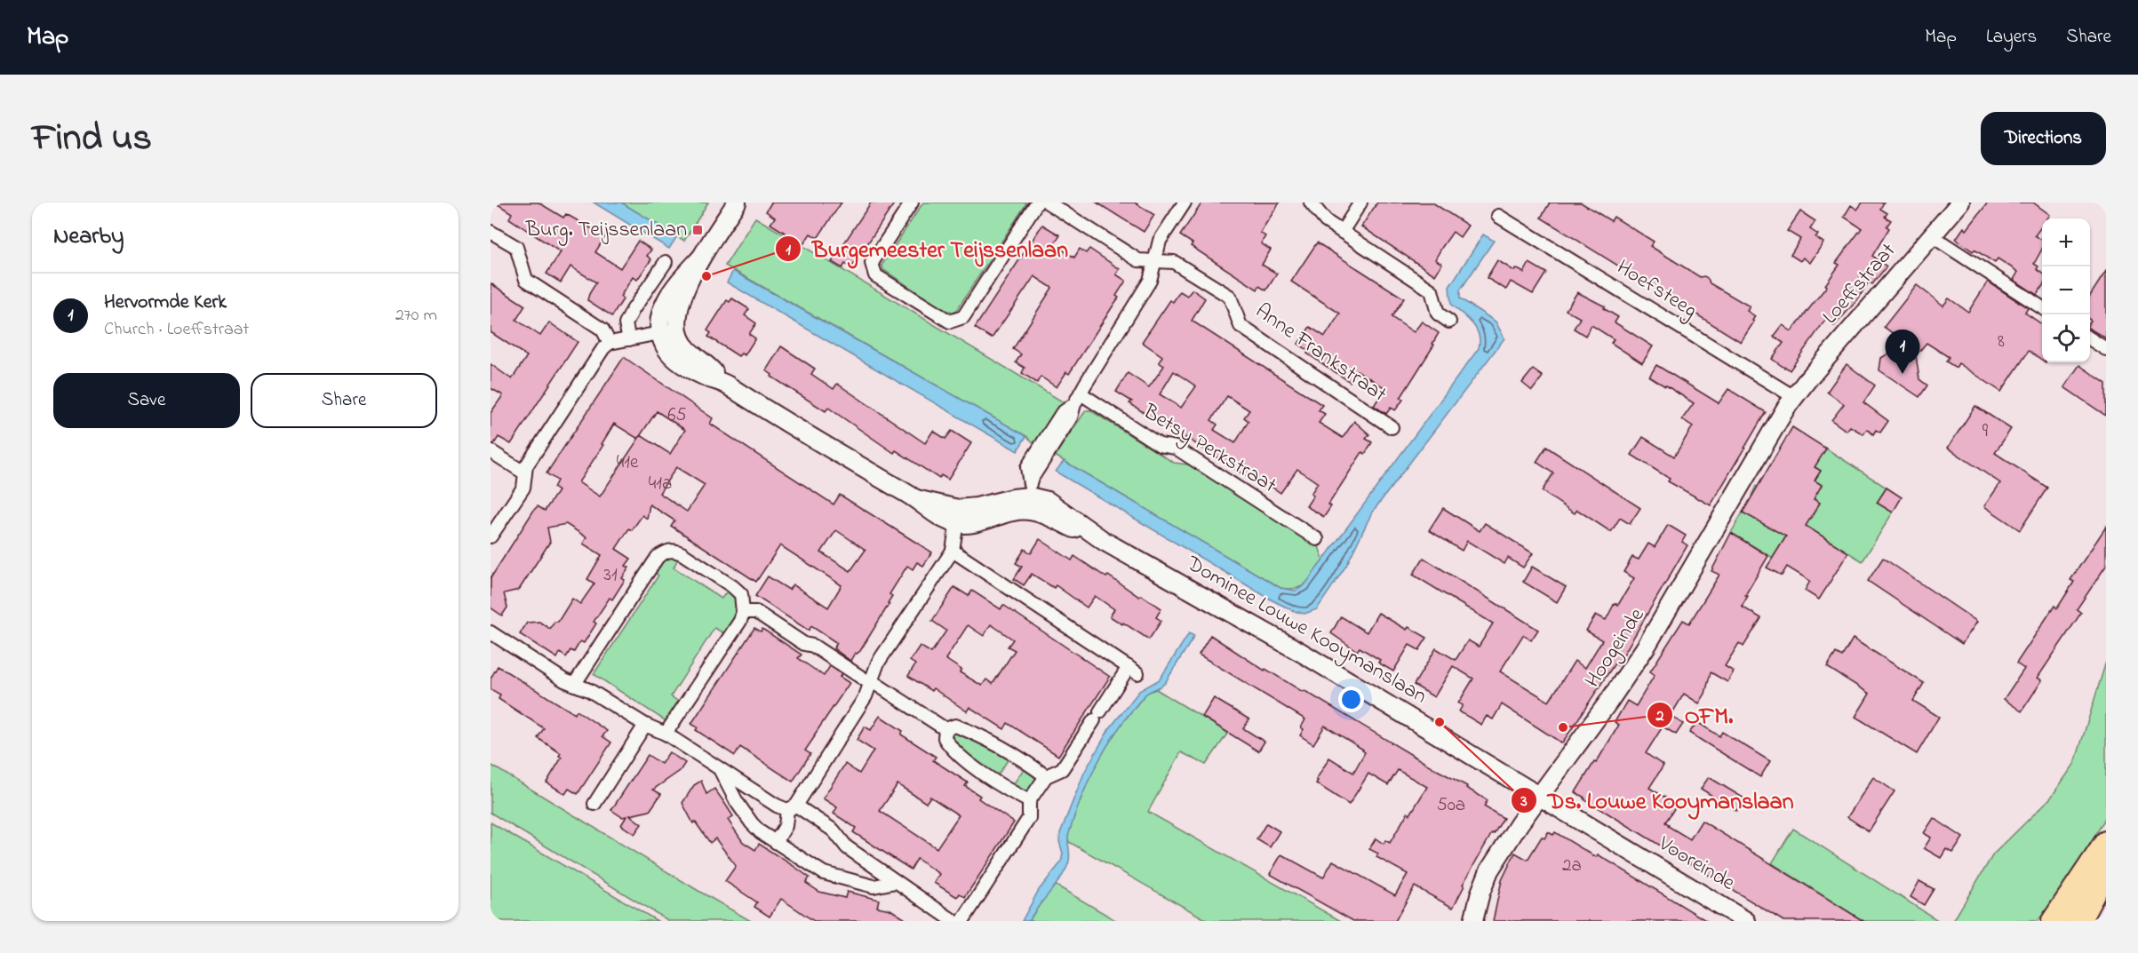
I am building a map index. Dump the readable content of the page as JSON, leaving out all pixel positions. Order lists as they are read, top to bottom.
{
  "streets": {
    "street": [
      "Loeffstraat",
      "Hoefsteeg",
      "Anne Frankstraat",
      "Betsy Perkstraat",
      "Dominee Louwe Kooymanslaan",
      "Hoogeinde",
      "Vooreinde"
    ]
  },
  "crossings": [
    ["Loeffstraat", "Hoefsteeg"],
    ["Loeffstraat", "Hoogeinde"],
    ["Hoefsteeg", "Hoogeinde"],
    ["Dominee Louwe Kooymanslaan", "Hoogeinde"],
    ["Dominee Louwe Kooymanslaan", "Vooreinde"],
    ["Hoogeinde", "Vooreinde"]
  ],
  "places": {
    "transit": ["Burg. Teijssenlaan"],
    "other": ["Burgemeester Teijssenlaan", "Ds. Louwe Kooymanslaan", "OFM."]
  },
  "house_numbers": [
    "8",
    "65",
    "9",
    "41e",
    "41a",
    "31",
    "50a",
    "2a"
  ],
  "page": {
    "header": "Map",
    "nav": ["Map", "Layers", "Share"],
    "title": "Find us",
    "buttons": [
      "Directions",
      ["Save", "Share"]
    ],
    "heading": "Nearby",
    "map_buttons": ["+", "−"],
    "list": [
      {
        "mark": "1",
        "name": "Hervormde Kerk",
        "note": "Church · Loeffstraat",
        "value": "270 m"
      }
    ],
    "pins": "1"
  }
}
